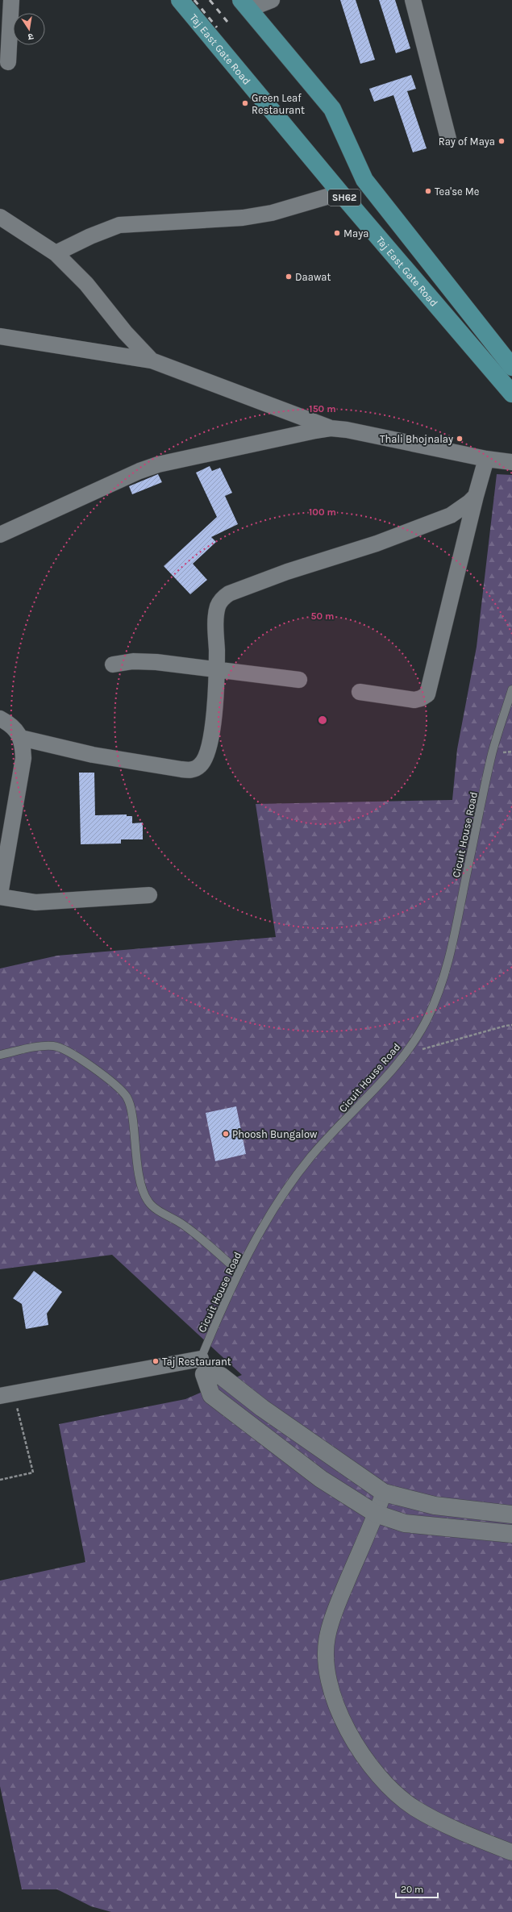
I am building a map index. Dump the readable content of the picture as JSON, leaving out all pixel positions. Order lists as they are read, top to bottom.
{
  "streets": {
    "main road": ["Taj East Gate Road", "SH62"],
    "lane": ["Cicuit House Road"]
  },
  "places": [
    "Green Leaf Restaurant",
    "Ray of Maya",
    "Tea'se Me",
    "Maya",
    "Daawat",
    "Thali Bhojnalay",
    "Phoosh Bungalow",
    "Taj Restaurant"
  ],
  "scale_bar": "20 m",
  "north": "bottom",
  "rings": ["150 m", "100 m", "50 m"]
}
